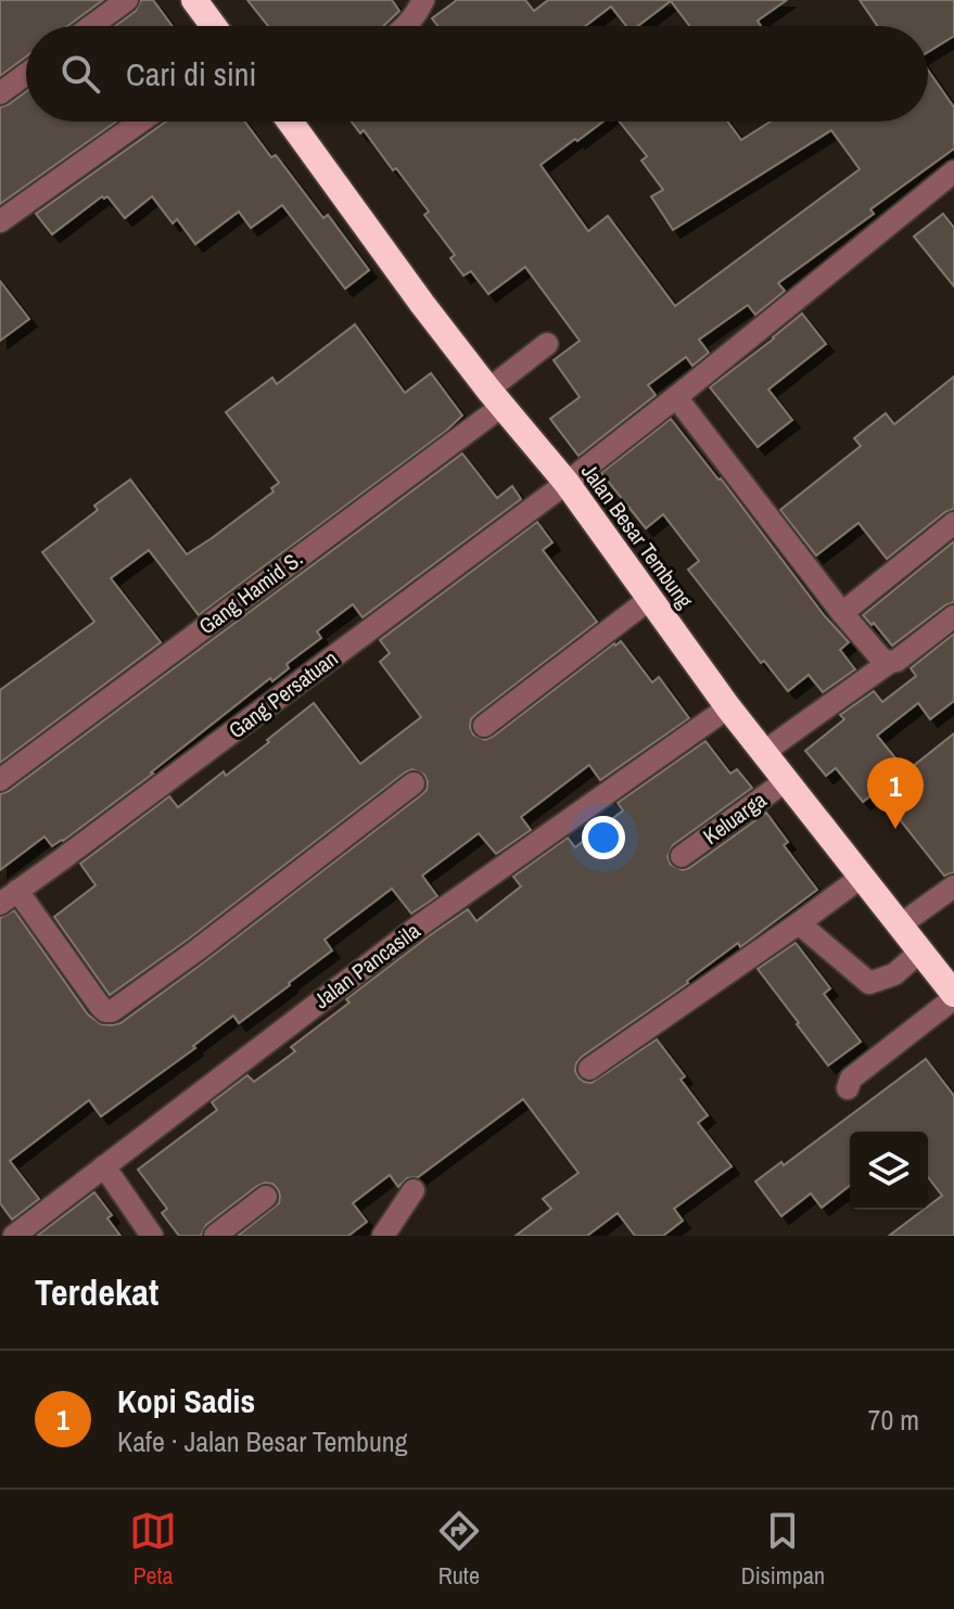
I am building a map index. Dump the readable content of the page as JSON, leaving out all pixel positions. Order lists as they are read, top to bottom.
{
  "streets": {
    "highway": ["Jalan Besar Tembung"],
    "street": [
      "Gang Hamid S.",
      "Gang Persatuan",
      "Keluarga",
      "Jalan Pancasila"
    ]
  },
  "crossings": [
    ["Jalan Besar Tembung", "Gang Hamid S."],
    ["Jalan Besar Tembung", "Gang Persatuan"],
    ["Jalan Besar Tembung", "Keluarga"],
    ["Jalan Besar Tembung", "Jalan Pancasila"]
  ],
  "page": {
    "search": "Cari di sini",
    "pins": "1",
    "heading": "Terdekat",
    "list": [
      {
        "mark": "1",
        "name": "Kopi Sadis",
        "note": "Kafe · Jalan Besar Tembung",
        "value": "70 m"
      }
    ],
    "nav": ["Peta", "Rute", "Disimpan"]
  }
}
